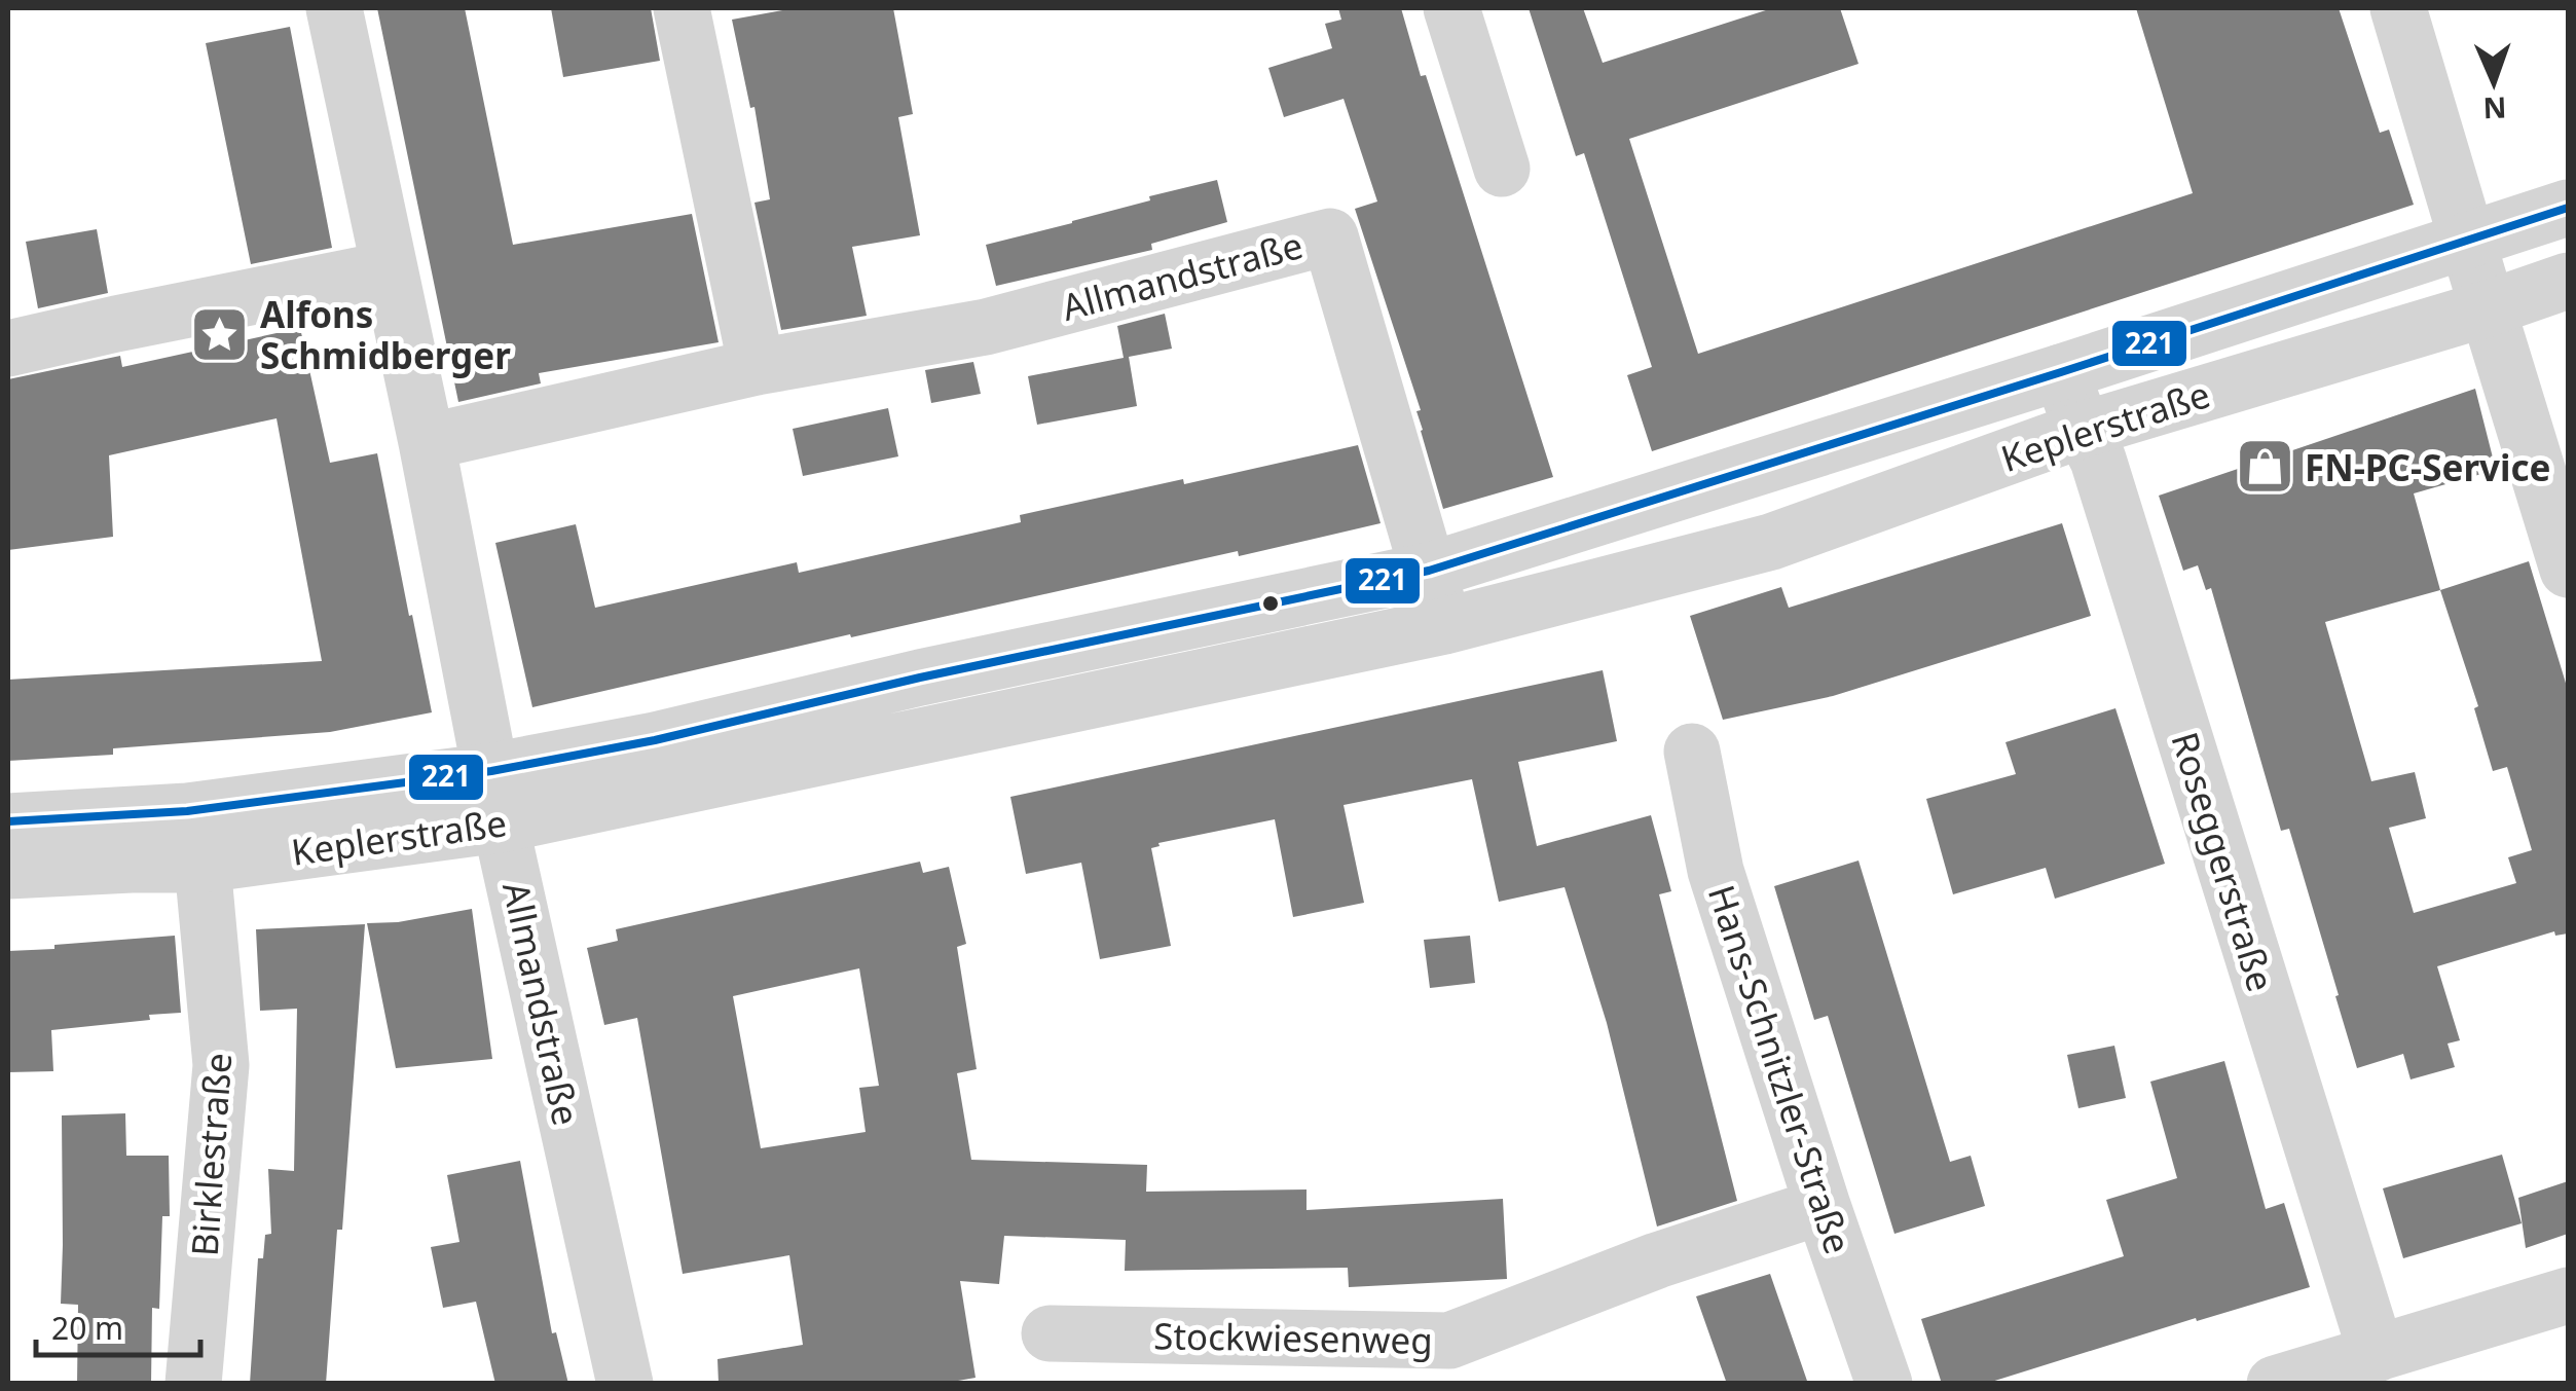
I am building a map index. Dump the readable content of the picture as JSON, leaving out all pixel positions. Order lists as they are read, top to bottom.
{
  "streets": {
    "street": [
      "Allmandstraße",
      "Keplerstraße",
      "Roseggerstraße",
      "Hans-Schnitzler-Straße",
      "Birklestraße",
      "Stockwiesenweg"
    ]
  },
  "crossings": [
    ["Allmandstraße", "Keplerstraße"],
    ["Keplerstraße", "Roseggerstraße"],
    ["Keplerstraße", "Birklestraße"],
    ["Hans-Schnitzler-Straße", "Stockwiesenweg"]
  ],
  "places": {
    "place": ["Alfons Schmidberger"],
    "shop": ["FN-PC-Service"]
  },
  "lines": ["transit line 221"],
  "scale_bar": "20 m",
  "north": "bottom"
}
